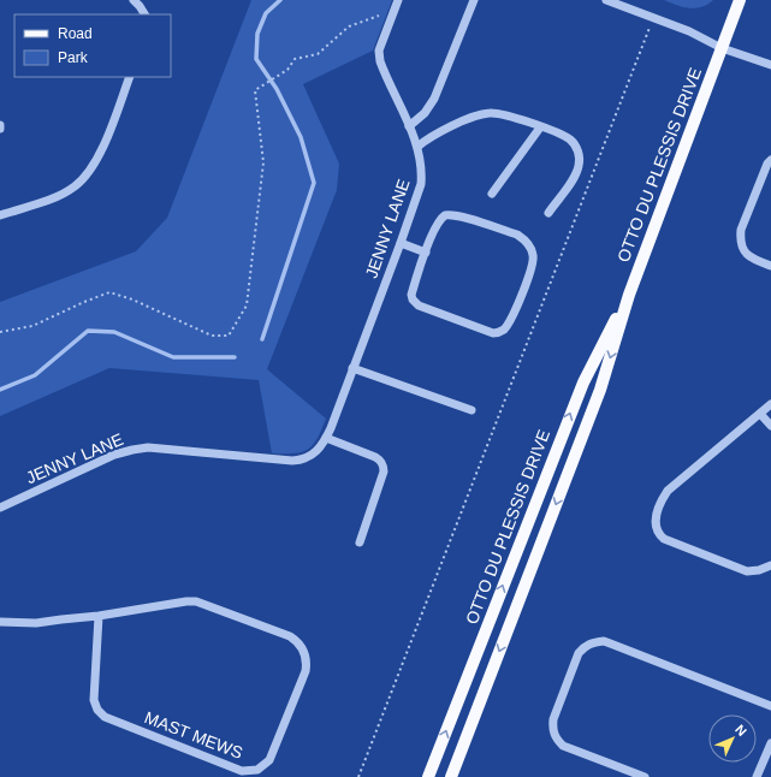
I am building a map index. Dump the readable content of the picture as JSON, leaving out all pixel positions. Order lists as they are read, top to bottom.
{
  "streets": {
    "main road": ["OTTO DU PLESSIS DRIVE"],
    "street": ["JENNY LANE", "MAST MEWS"]
  },
  "legend": ["Road", "Park"],
  "north": "top right"
}
